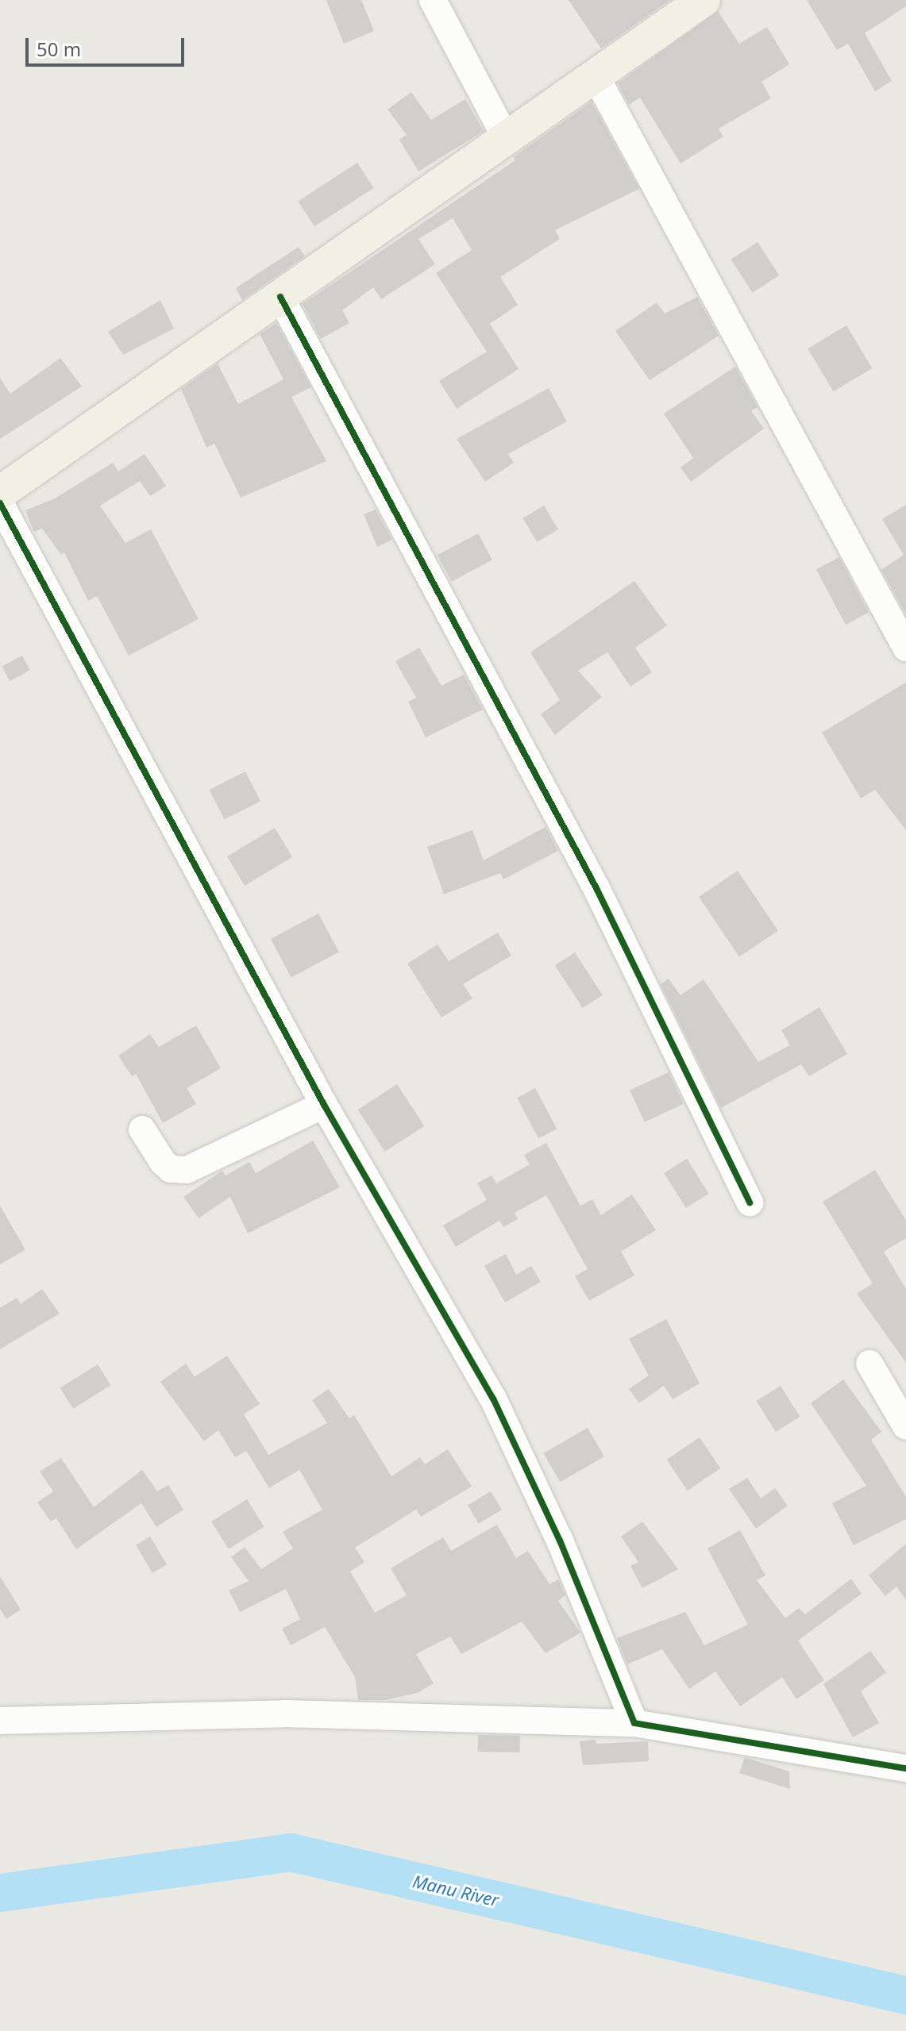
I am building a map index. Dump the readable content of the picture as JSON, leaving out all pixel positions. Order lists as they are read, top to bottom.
{
  "water": ["Manu River"],
  "scale_bar": "50 m"
}
